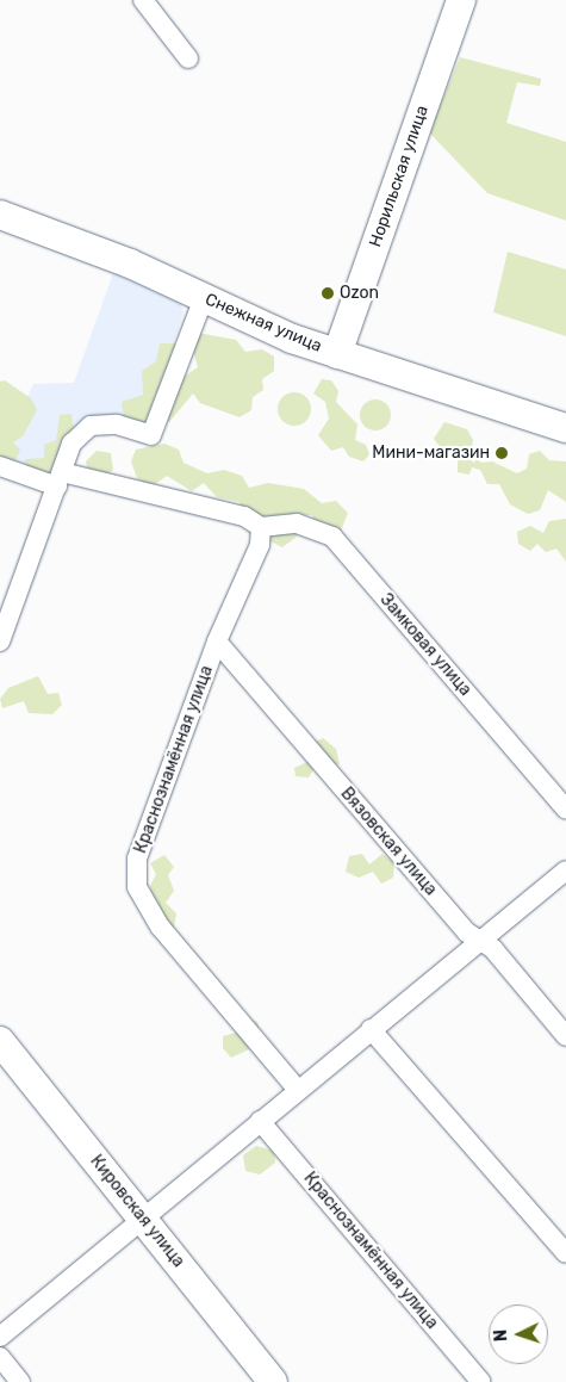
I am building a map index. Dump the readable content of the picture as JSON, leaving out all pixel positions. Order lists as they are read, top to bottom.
{
  "streets": {
    "street": [
      "Норильская улица",
      "Снежная улица",
      "Замковая улица",
      "Краснознамённая улица",
      "Вязовская улица",
      "Кировская улица"
    ]
  },
  "crossings": [
    ["Норильская улица", "Снежная улица"],
    ["Замковая улица", "Краснознамённая улица"],
    ["Краснознамённая улица", "Вязовская улица"]
  ],
  "places": ["Ozon", "Мини-магазин"],
  "north": "left"
}
